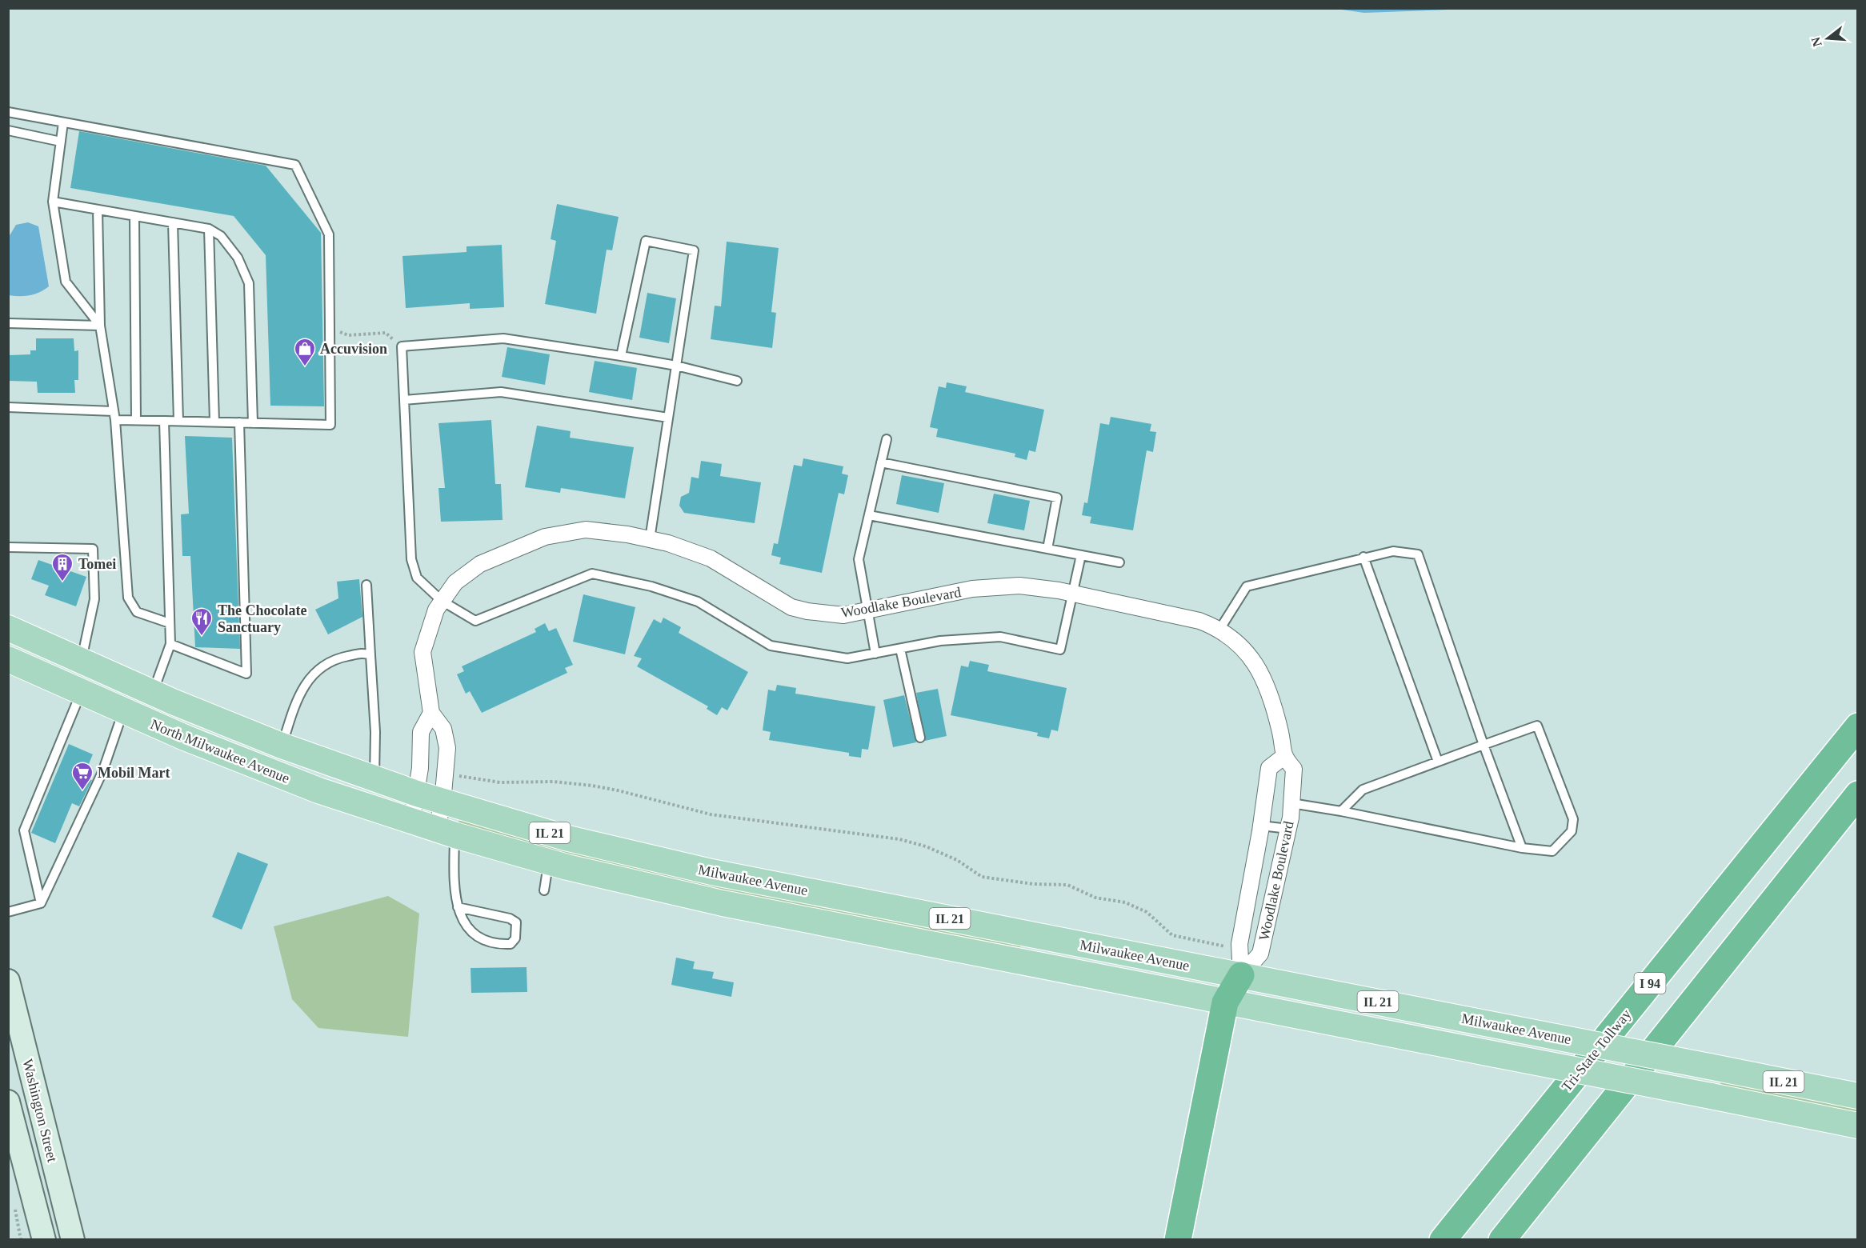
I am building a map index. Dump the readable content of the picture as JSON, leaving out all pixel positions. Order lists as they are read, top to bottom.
{
  "streets": {
    "highway": ["I 94", "Tri-State Tollway"],
    "main road": [
      "North Milwaukee Avenue",
      "IL 21",
      "Milwaukee Avenue",
      "Washington Street"
    ],
    "street": ["Woodlake Boulevard"]
  },
  "crossings": [
    ["Woodlake Boulevard", "North Milwaukee Avenue"],
    ["Woodlake Boulevard", "Milwaukee Avenue"],
    ["North Milwaukee Avenue", "Milwaukee Avenue"]
  ],
  "places": {
    "shop": ["Accuvision"],
    "building": ["Tomei"],
    "restaurant": ["The Chocolate Sanctuary"],
    "supermarket": ["Mobil Mart"]
  },
  "north": "left"
}
